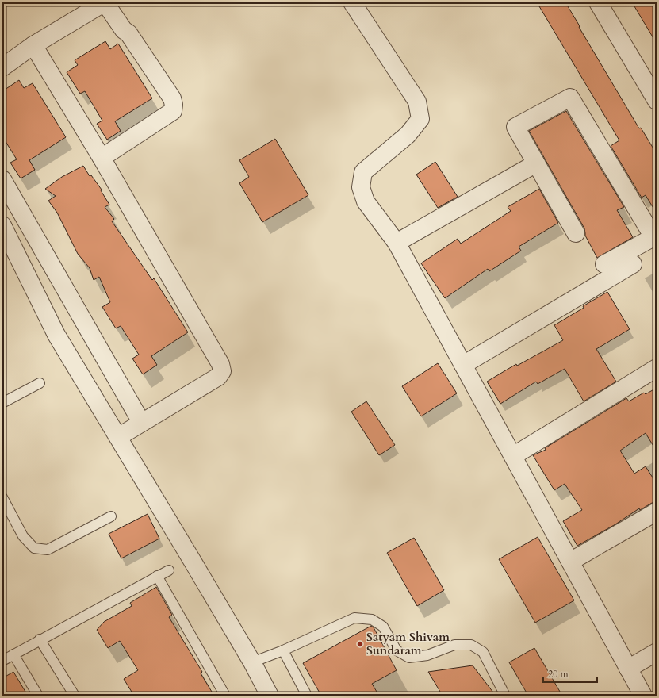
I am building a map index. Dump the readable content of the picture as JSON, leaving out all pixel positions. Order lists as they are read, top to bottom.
{
  "places": ["Satyam Shivam Sundaram"],
  "scale_bar": "20 m"
}
